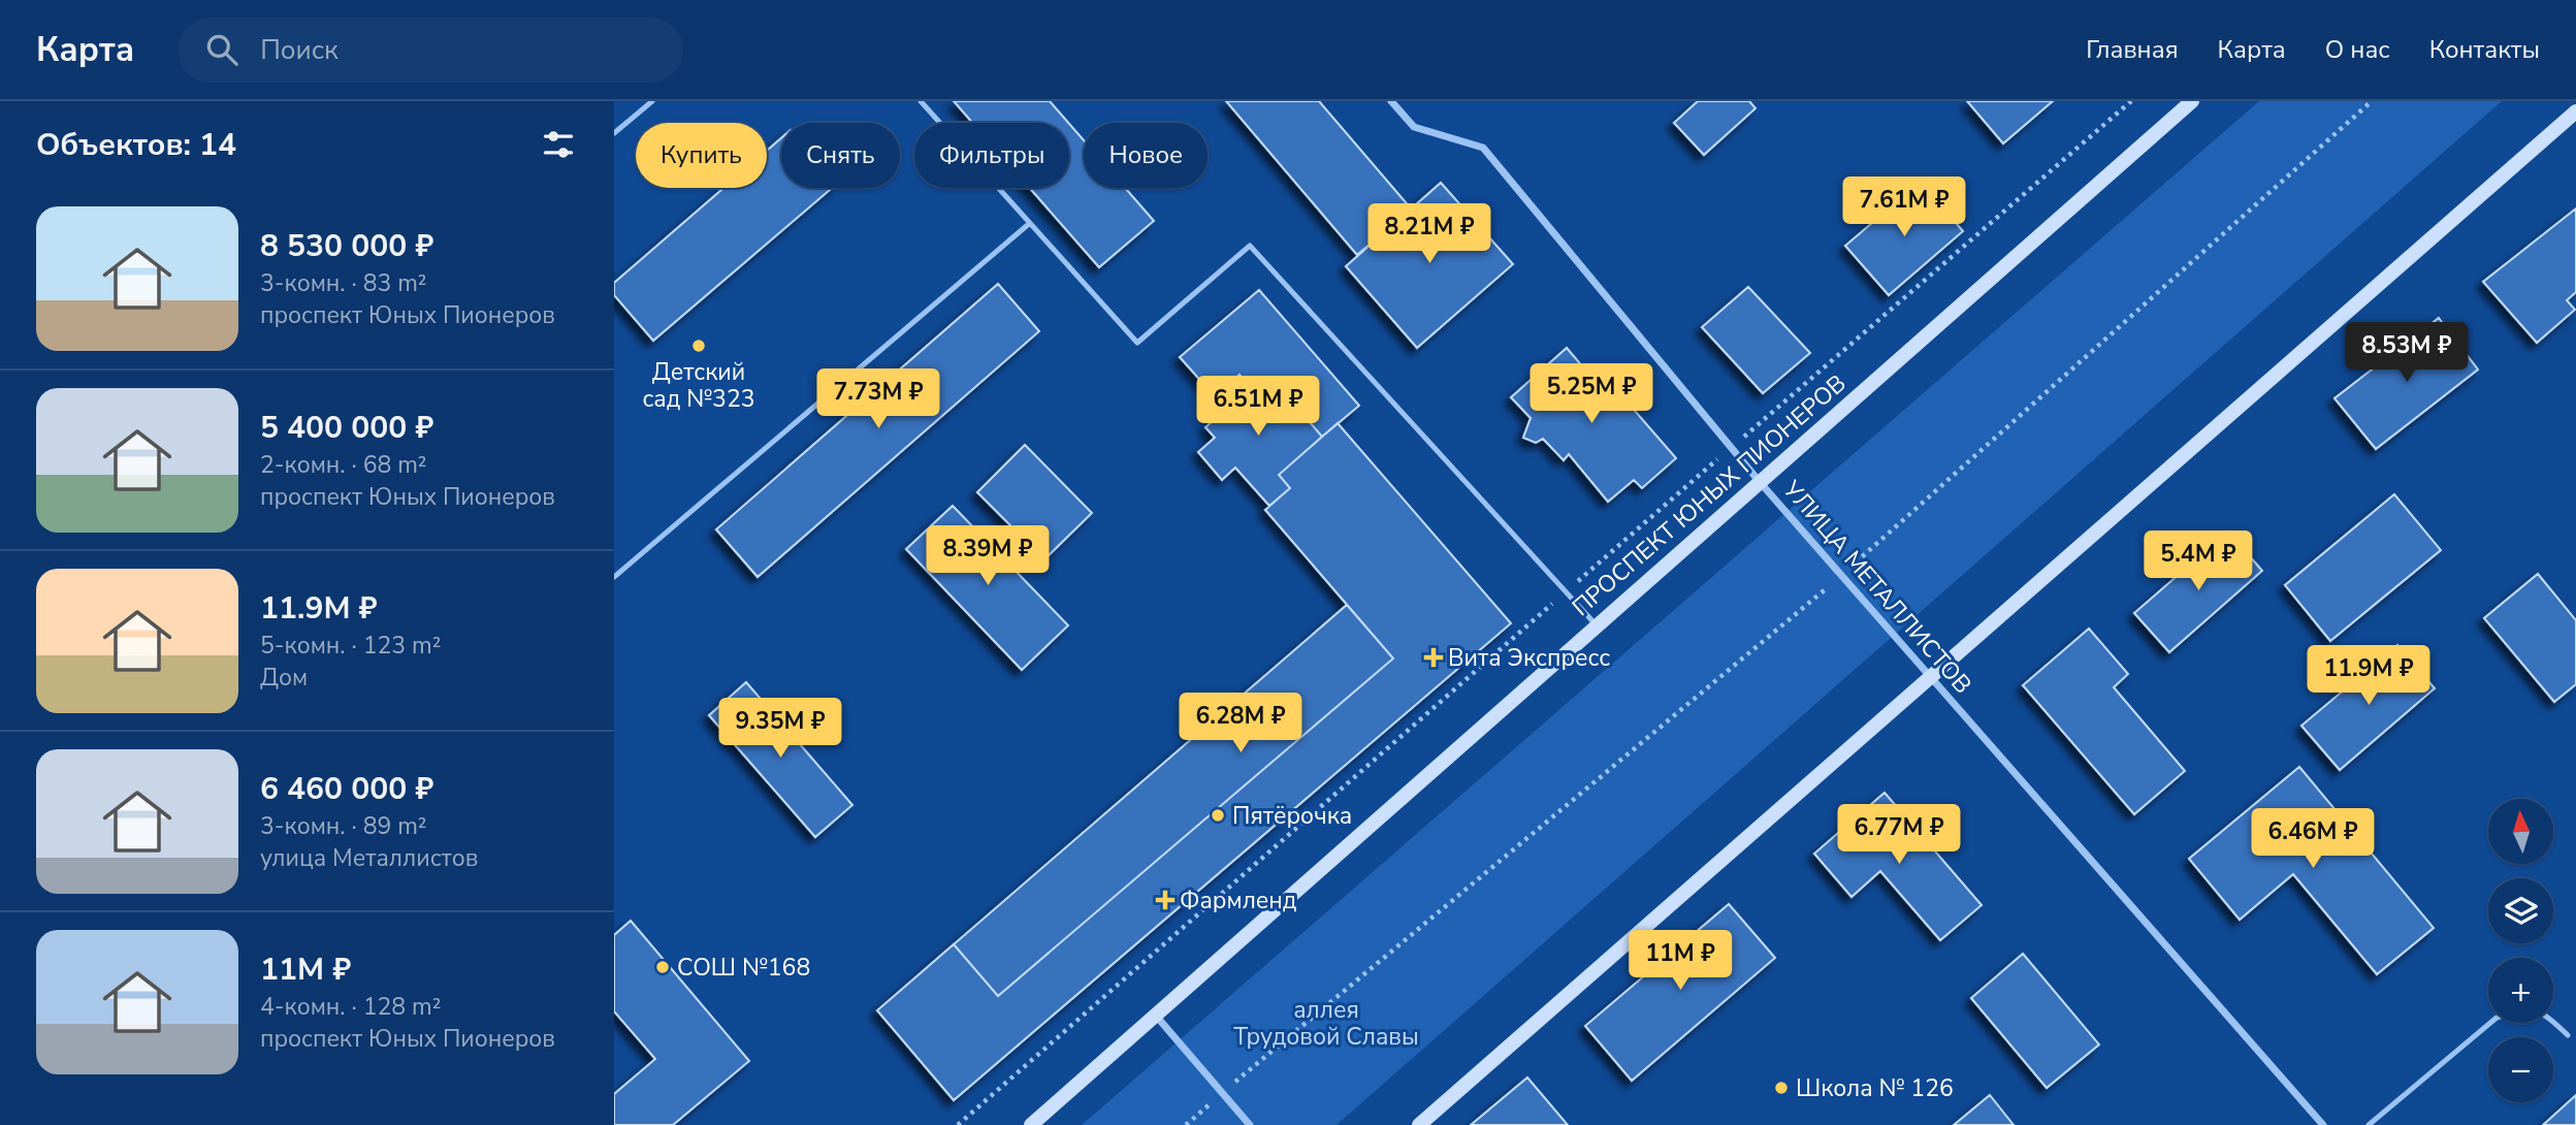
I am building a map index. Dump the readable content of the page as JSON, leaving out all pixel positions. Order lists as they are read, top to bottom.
{
  "streets": {
    "street": ["ПРОСПЕКТ ЮНЫХ ПИОНЕРОВ", "УЛИЦА МЕТАЛЛИСТОВ"]
  },
  "crossings": [
    ["ПРОСПЕКТ ЮНЫХ ПИОНЕРОВ", "УЛИЦА МЕТАЛЛИСТОВ"]
  ],
  "parks": ["аллея Трудовой Славы"],
  "places": {
    "other": [
      "Детский сад №323",
      "Пятёрочка",
      "СОШ №168",
      "Школа № 126"
    ],
    "health": ["Вита Экспресс", "Фармленд"]
  },
  "north": "top",
  "page": {
    "header": "Карта",
    "search": "Поиск",
    "nav": [
      "Главная",
      "Карта",
      "О нас",
      "Контакты"
    ],
    "heading": "Объектов: 14",
    "chip": [
      "Купить",
      "Снять",
      "Фильтры",
      "Новое"
    ],
    "price": [
      "7.61M ₽",
      "8.21M ₽",
      "8.53M ₽",
      "5.25M ₽",
      "7.73M ₽",
      "6.51M ₽",
      "8.39M ₽",
      "5.4M ₽",
      "11.9M ₽",
      "6.28M ₽",
      "9.35M ₽",
      "6.77M ₽",
      "6.46M ₽",
      "11M ₽"
    ],
    "list": [
      {
        "name": "8 530 000 ₽",
        "note": "3-комн. · 83 m² · проспект Юных Пионеров"
      },
      {
        "name": "5 400 000 ₽",
        "note": "2-комн. · 68 m² · проспект Юных Пионеров"
      },
      {
        "name": "11.9M ₽",
        "note": "5-комн. · 123 m² · Дом"
      },
      {
        "name": "6 460 000 ₽",
        "note": "3-комн. · 89 m² · улица Металлистов"
      },
      {
        "name": "11M ₽",
        "note": "4-комн. · 128 m² · проспект Юных Пионеров"
      }
    ],
    "map_buttons": ["+", "−"]
  }
}
